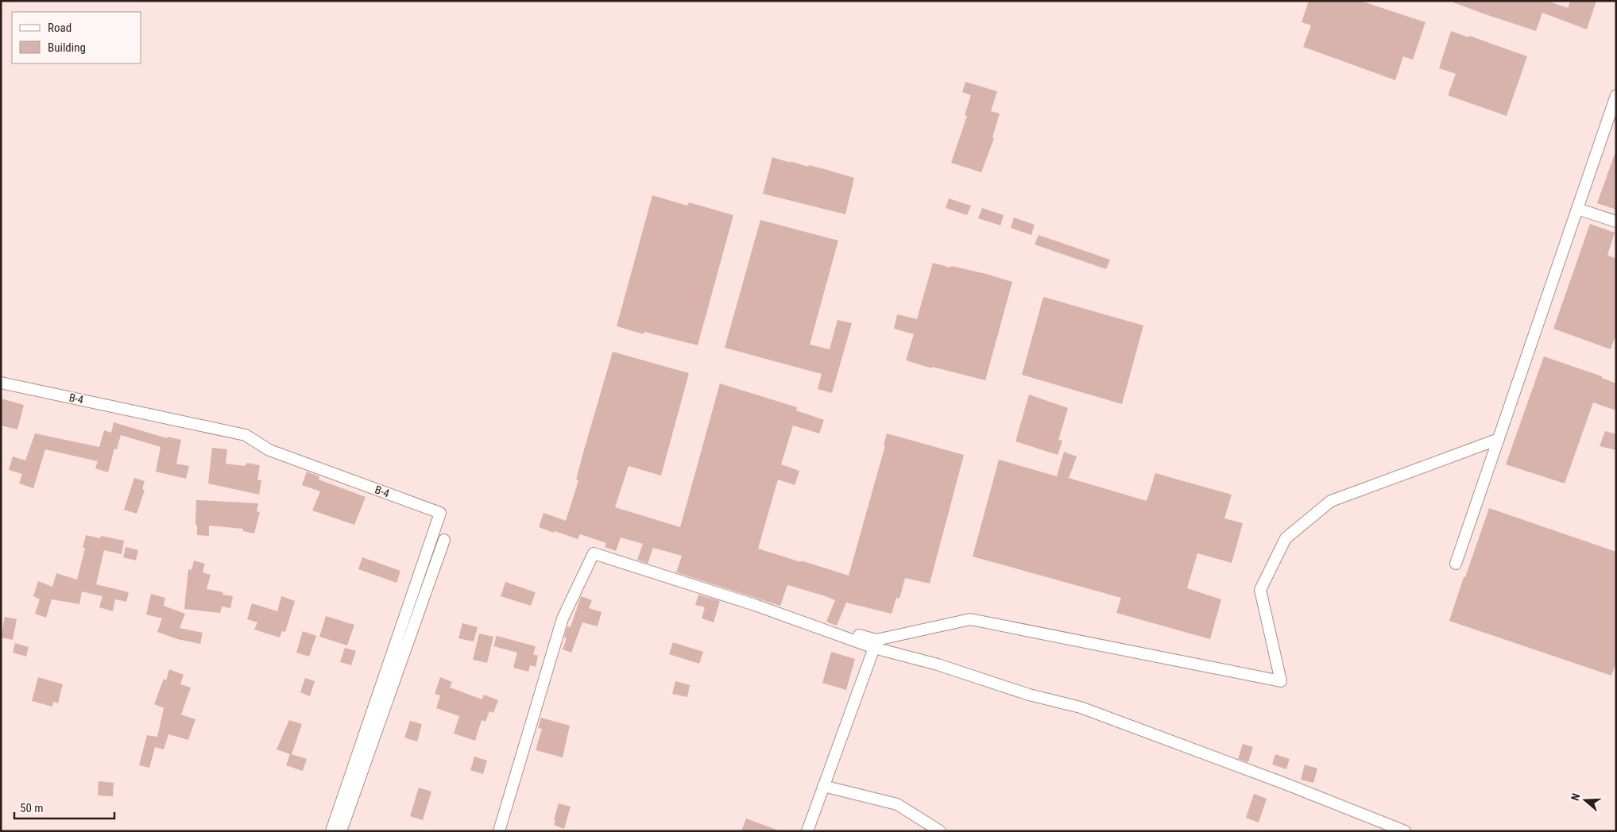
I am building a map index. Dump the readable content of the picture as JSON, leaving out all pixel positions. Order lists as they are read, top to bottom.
{
  "streets": {
    "street": ["B-4"]
  },
  "legend": ["Road", "Building"],
  "scale_bar": "50 m",
  "north": "left"
}
